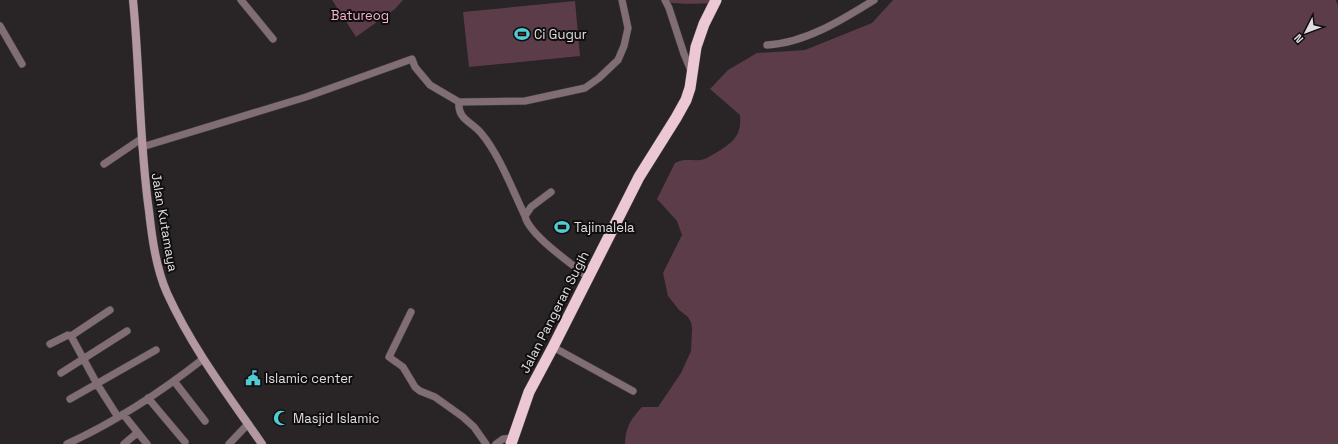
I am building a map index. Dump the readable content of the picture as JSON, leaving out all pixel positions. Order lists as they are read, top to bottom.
{
  "streets": {
    "highway": ["Jalan Pangeran Sugih"],
    "main road": ["Jalan Kutamaya"]
  },
  "parks": ["Batureog"],
  "places": {
    "sports": ["Ci Gugur", "Tajimalela"],
    "public building": ["Islamic center"],
    "mosque": ["Masjid Islamic"]
  },
  "north": "bottom left"
}
